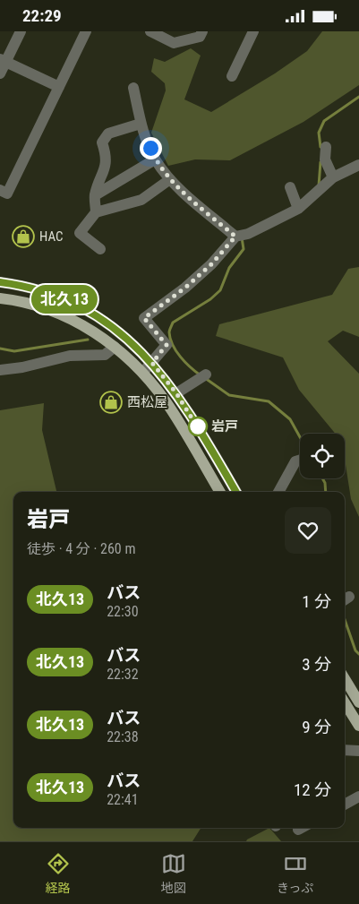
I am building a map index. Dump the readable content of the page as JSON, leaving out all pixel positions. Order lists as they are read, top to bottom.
{
  "places": {
    "shop": ["HAC", "西松屋"],
    "other": ["岩戸"]
  },
  "lines": ["bus line 北久13"],
  "page": {
    "status": "22:29",
    "on_map": "北久13",
    "heading": ["岩戸", "徒歩 · 4 分 · 260 m"],
    "list": [
      {
        "mark": "北久13",
        "name": "バス",
        "note": "22:30",
        "value": "1 分"
      },
      {
        "mark": "北久13",
        "name": "バス",
        "note": "22:32",
        "value": "3 分"
      },
      {
        "mark": "北久13",
        "name": "バス",
        "note": "22:38",
        "value": "9 分"
      },
      {
        "mark": "北久13",
        "name": "バス",
        "note": "22:41",
        "value": "12 分"
      }
    ],
    "tabs": ["経路", "地図", "きっぷ"]
  }
}
